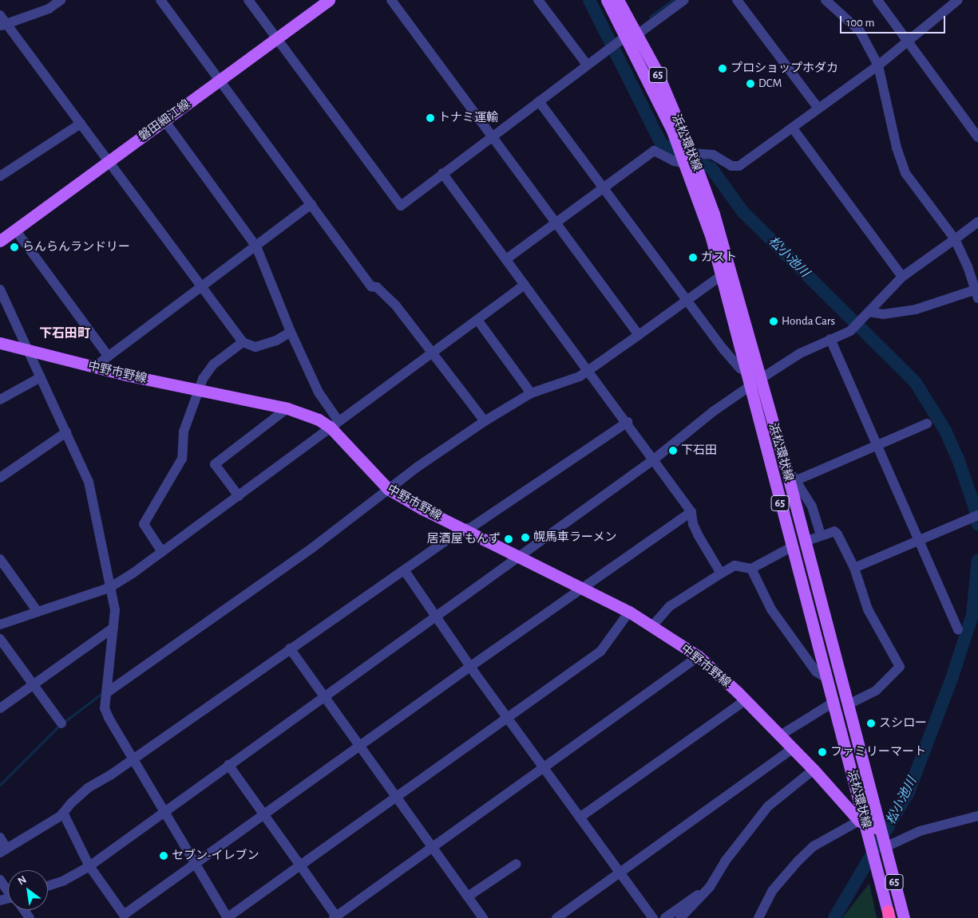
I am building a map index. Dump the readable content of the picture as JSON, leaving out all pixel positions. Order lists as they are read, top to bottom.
{
  "streets": {
    "main road": [
      "65",
      "磐田細江線",
      "浜松環状線",
      "中野市野線"
    ]
  },
  "crossings": [
    ["浜松環状線", "中野市野線"]
  ],
  "districts": ["下石田町"],
  "water": ["松小池川"],
  "places": [
    "プロショップホダカ",
    "DCM",
    "トナミ運輸",
    "らんらんランドリー",
    "ガスト",
    "Honda Cars",
    "下石田",
    "幌馬車ラーメン",
    "居酒屋 もんず",
    "スシロー",
    "ファミリーマート",
    "セブン-イレブン"
  ],
  "scale_bar": "100 m",
  "north": "top left"
}
